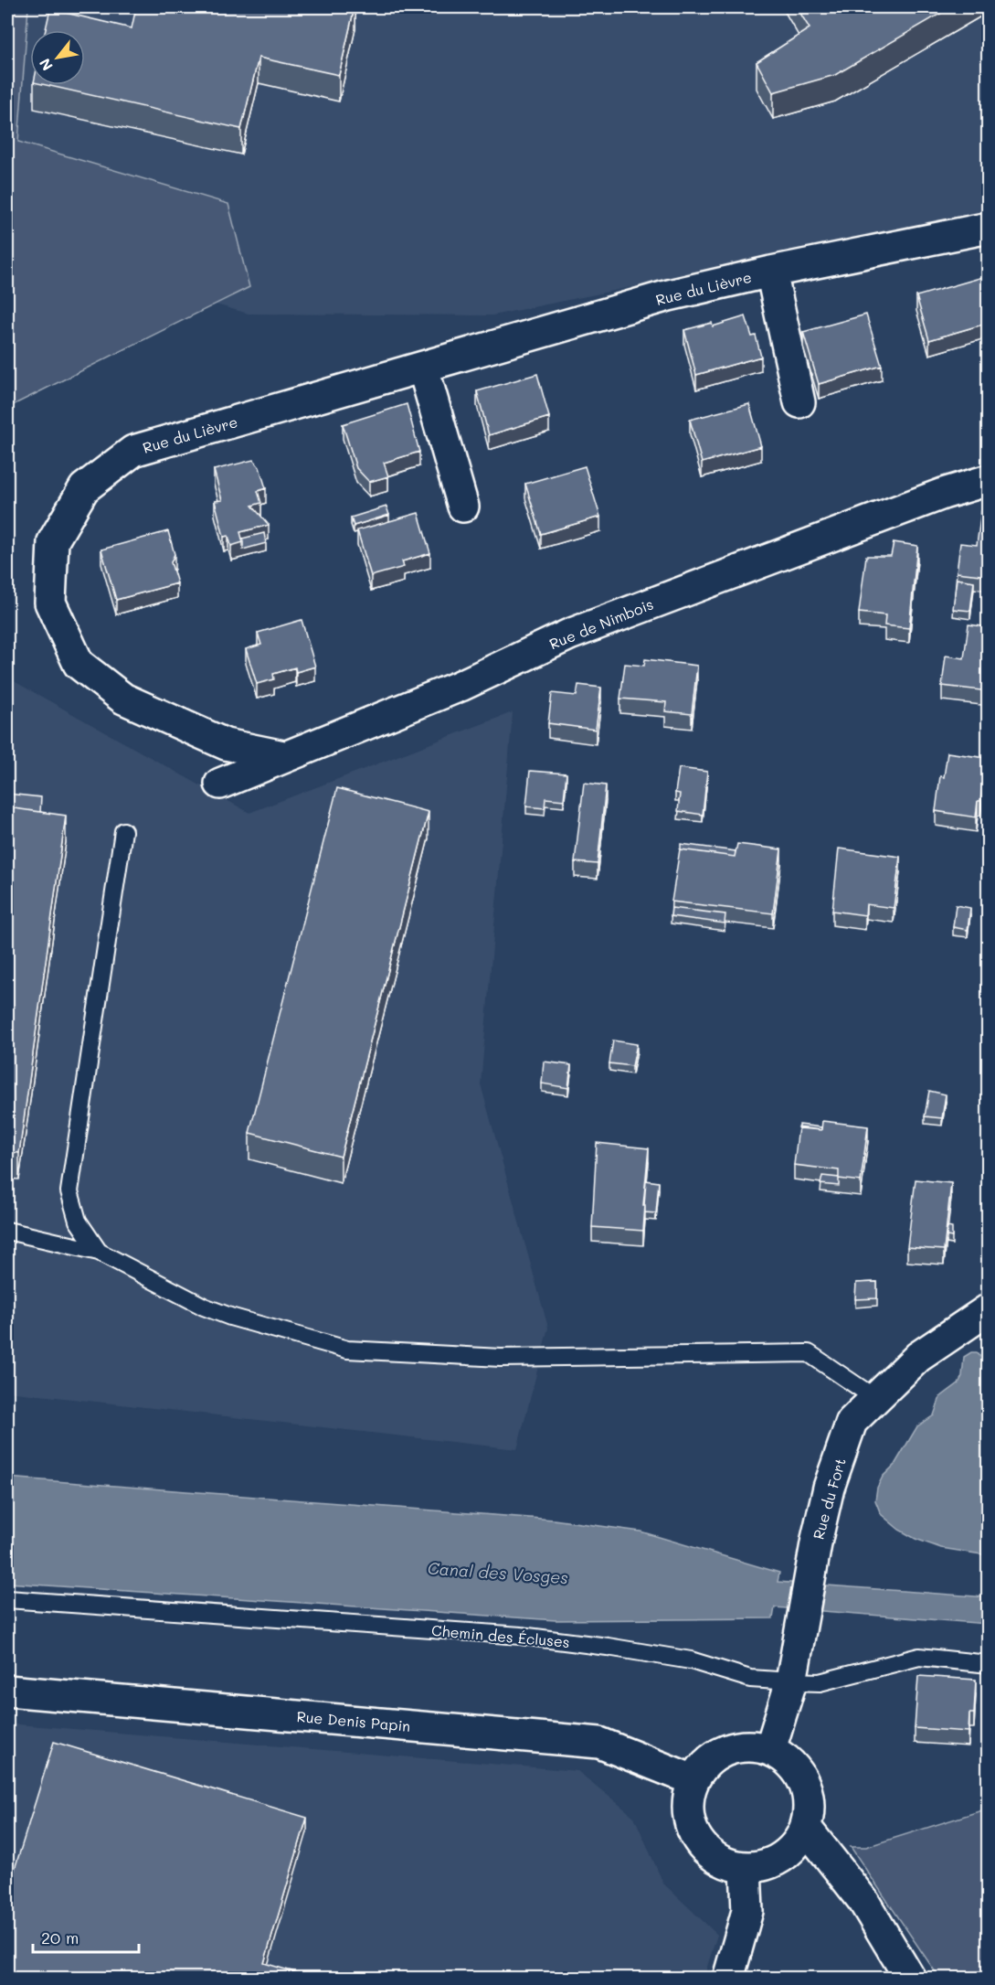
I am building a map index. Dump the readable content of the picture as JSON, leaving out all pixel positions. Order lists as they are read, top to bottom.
{
  "streets": {
    "street": [
      "Rue du Lièvre",
      "Rue de Nimbois",
      "Rue du Fort",
      "Rue Denis Papin"
    ],
    "lane": ["Chemin des Écluses"]
  },
  "crossings": [
    ["Rue du Lièvre", "Rue de Nimbois"],
    ["Rue du Fort", "Chemin des Écluses"],
    ["Rue du Fort", "Rue Denis Papin"]
  ],
  "water": ["Canal des Vosges"],
  "scale_bar": "20 m",
  "north": "bottom left"
}
